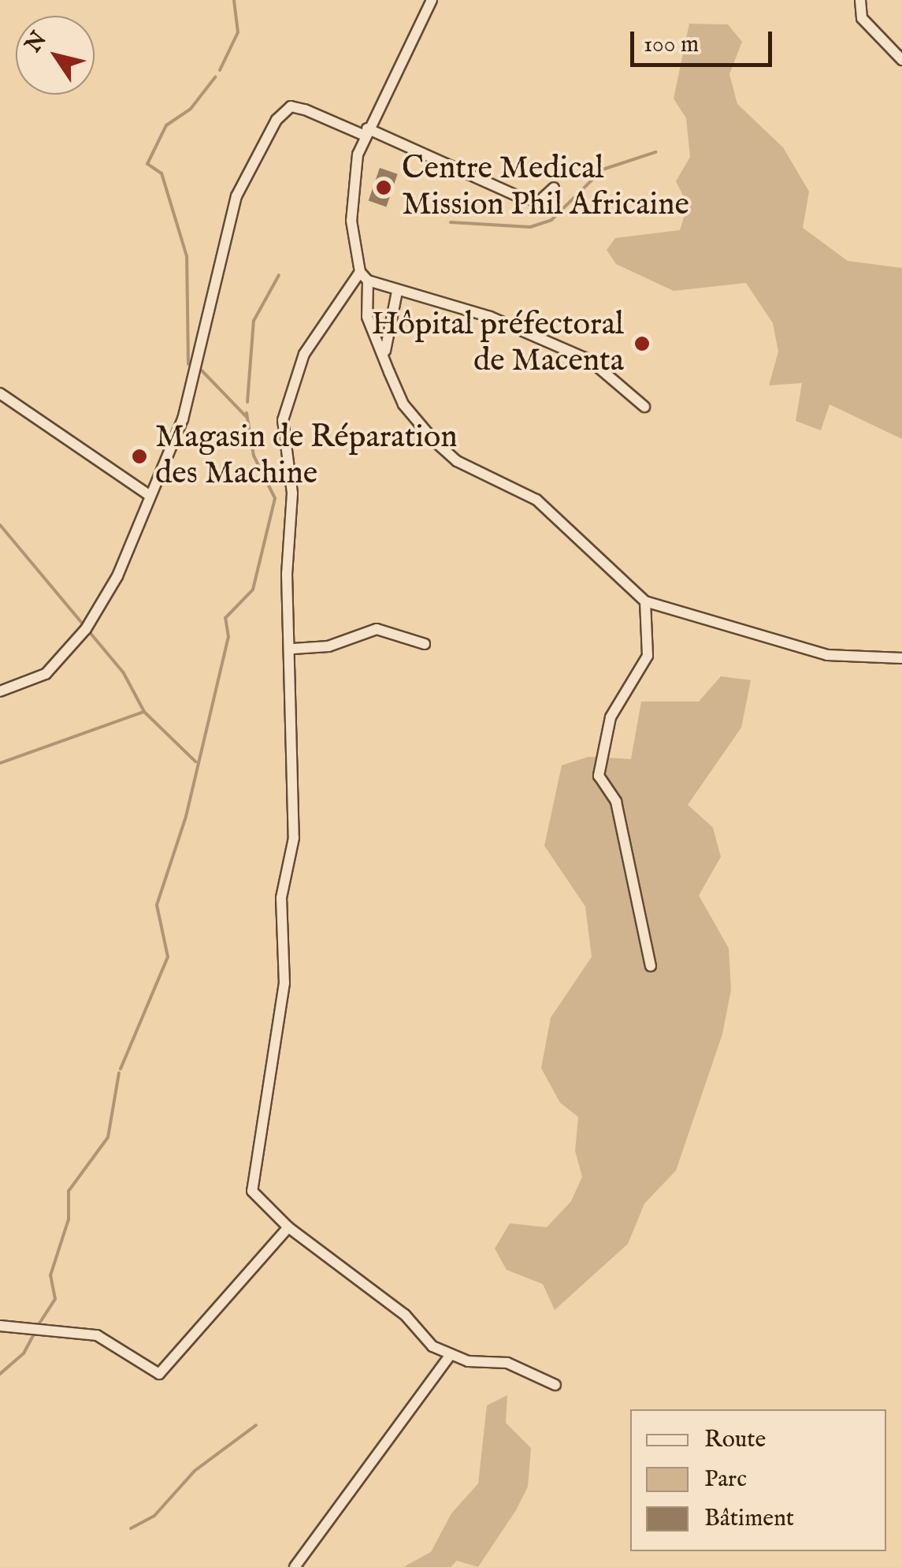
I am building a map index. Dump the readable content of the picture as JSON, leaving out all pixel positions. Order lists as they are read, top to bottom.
{
  "places": ["Centre Medical Mission Phil Africaine", "Hôpital préfectoral de Macenta", "Magasin de Réparation des Machine"],
  "legend": ["Route", "Parc", "Bâtiment"],
  "scale_bar": "100 m",
  "north": "top left"
}
